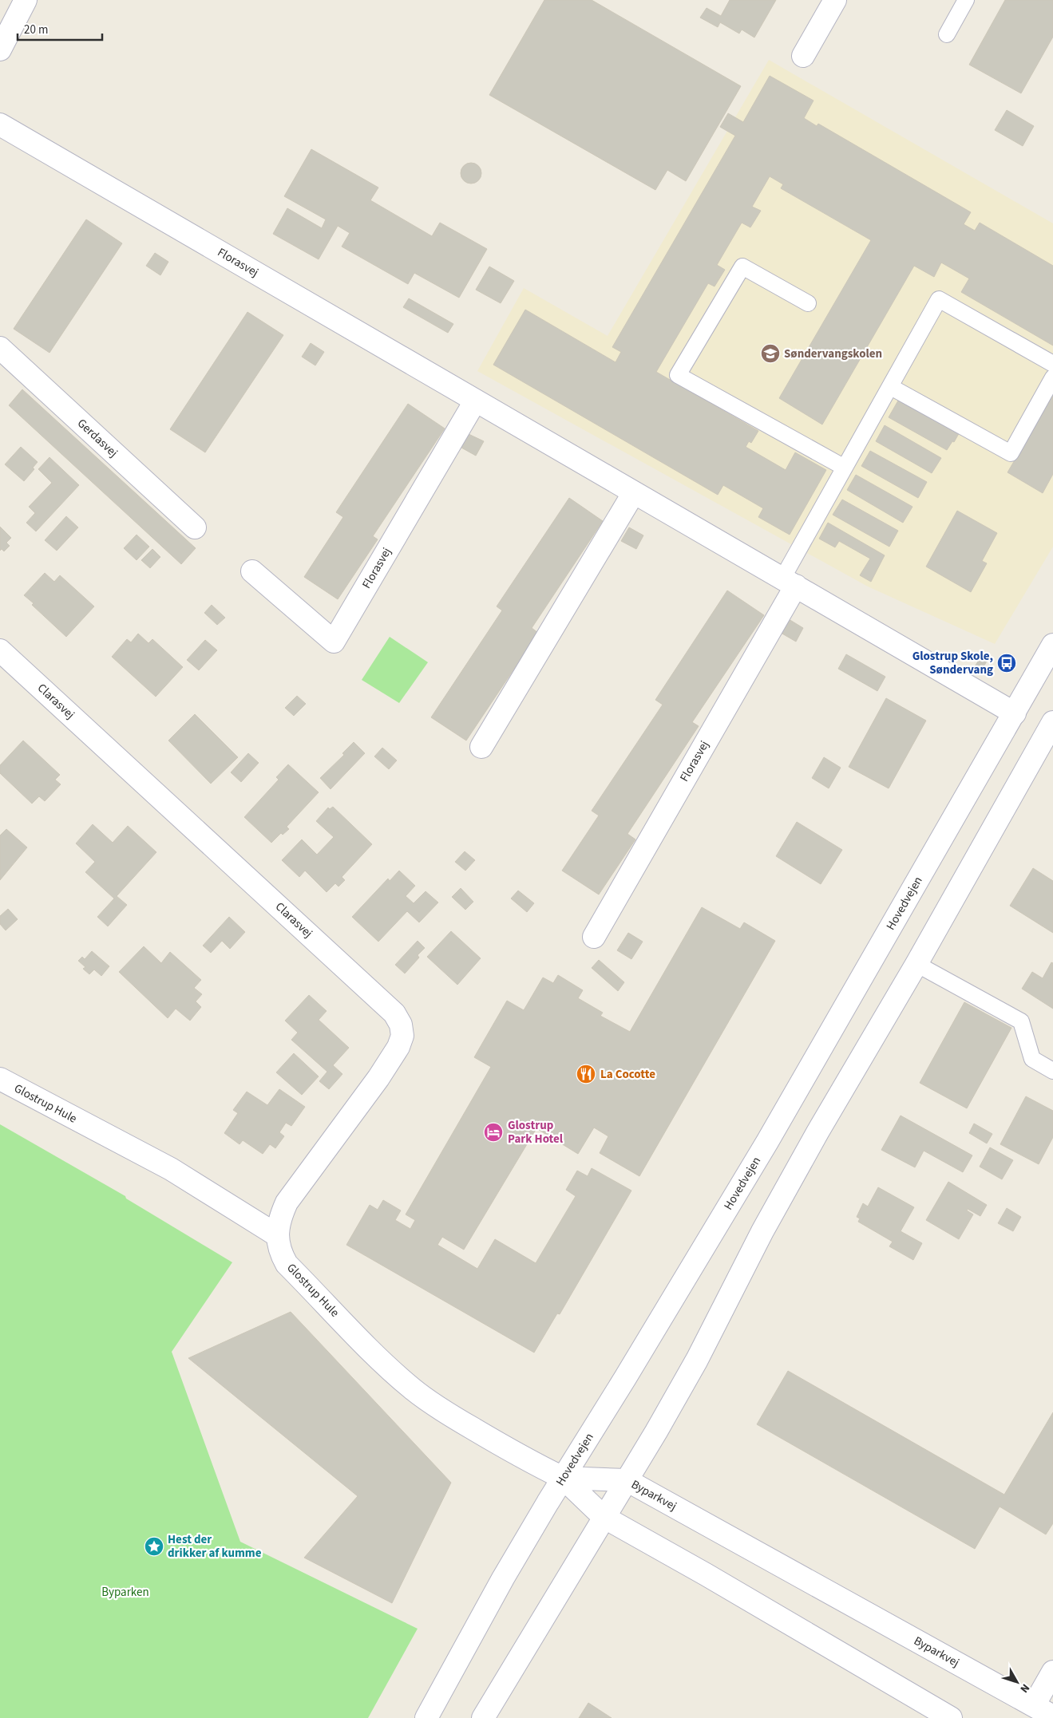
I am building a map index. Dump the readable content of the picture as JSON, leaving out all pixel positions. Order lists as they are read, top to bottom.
{
  "streets": {
    "street": [
      "Florasvej",
      "Gerdasvej",
      "Clarasvej",
      "Hovedvejen",
      "Glostrup Hule",
      "Byparkvej"
    ]
  },
  "crossings": [
    ["Florasvej", "Hovedvejen"],
    ["Clarasvej", "Glostrup Hule"],
    ["Hovedvejen", "Glostrup Hule"],
    ["Hovedvejen", "Byparkvej"],
    ["Glostrup Hule", "Byparkvej"]
  ],
  "parks": ["Byparken"],
  "places": {
    "school or university": ["Søndervangskolen"],
    "bus stop": ["Glostrup Skole, Søndervang"],
    "restaurant": ["La Cocotte"],
    "hotel": ["Glostrup Park Hotel"],
    "place": ["Hest der drikker af kumme"]
  },
  "scale_bar": "20 m",
  "north": "bottom right"
}
